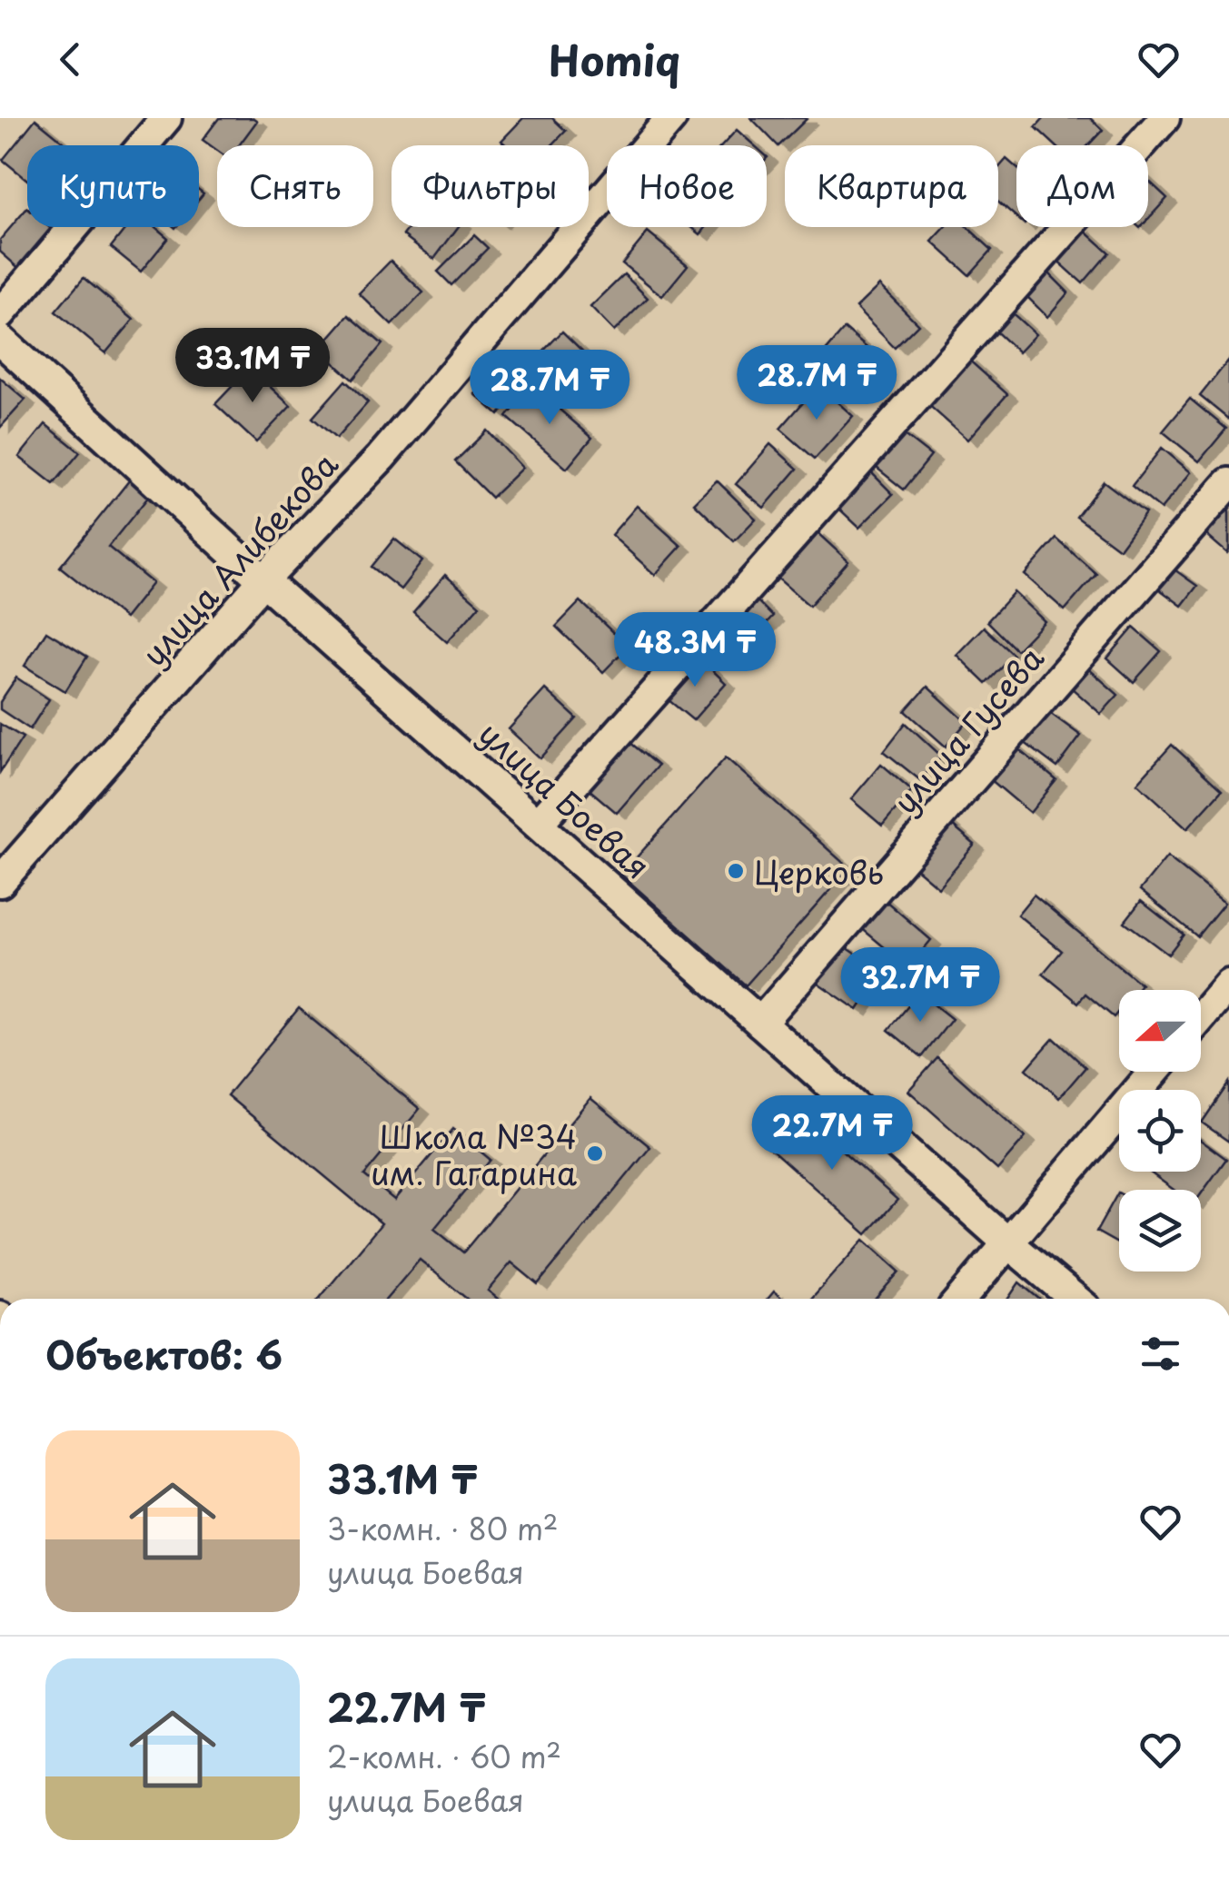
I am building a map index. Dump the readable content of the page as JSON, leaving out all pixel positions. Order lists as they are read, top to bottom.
{
  "streets": {
    "street": ["улица Алибекова", "улица Гусева", "улица Боевая"]
  },
  "crossings": [
    ["улица Алибекова", "улица Боевая"],
    ["улица Гусева", "улица Боевая"]
  ],
  "places": ["Церковь", "Школа №34 им. Гагарина"],
  "north": "left",
  "page": {
    "header": "Homiq",
    "chip": [
      "Купить",
      "Снять",
      "Фильтры",
      "Новое",
      "Квартира",
      "Дом"
    ],
    "price": [
      "33.1M ₸",
      "28.7M ₸",
      "28.7M ₸",
      "48.3M ₸",
      "32.7M ₸",
      "22.7M ₸"
    ],
    "heading": "Объектов: 6",
    "list": [
      {
        "name": "33.1M ₸",
        "note": "3-комн. · 80 m² · улица Боевая"
      },
      {
        "name": "22.7M ₸",
        "note": "2-комн. · 60 m² · улица Боевая"
      }
    ]
  }
}
